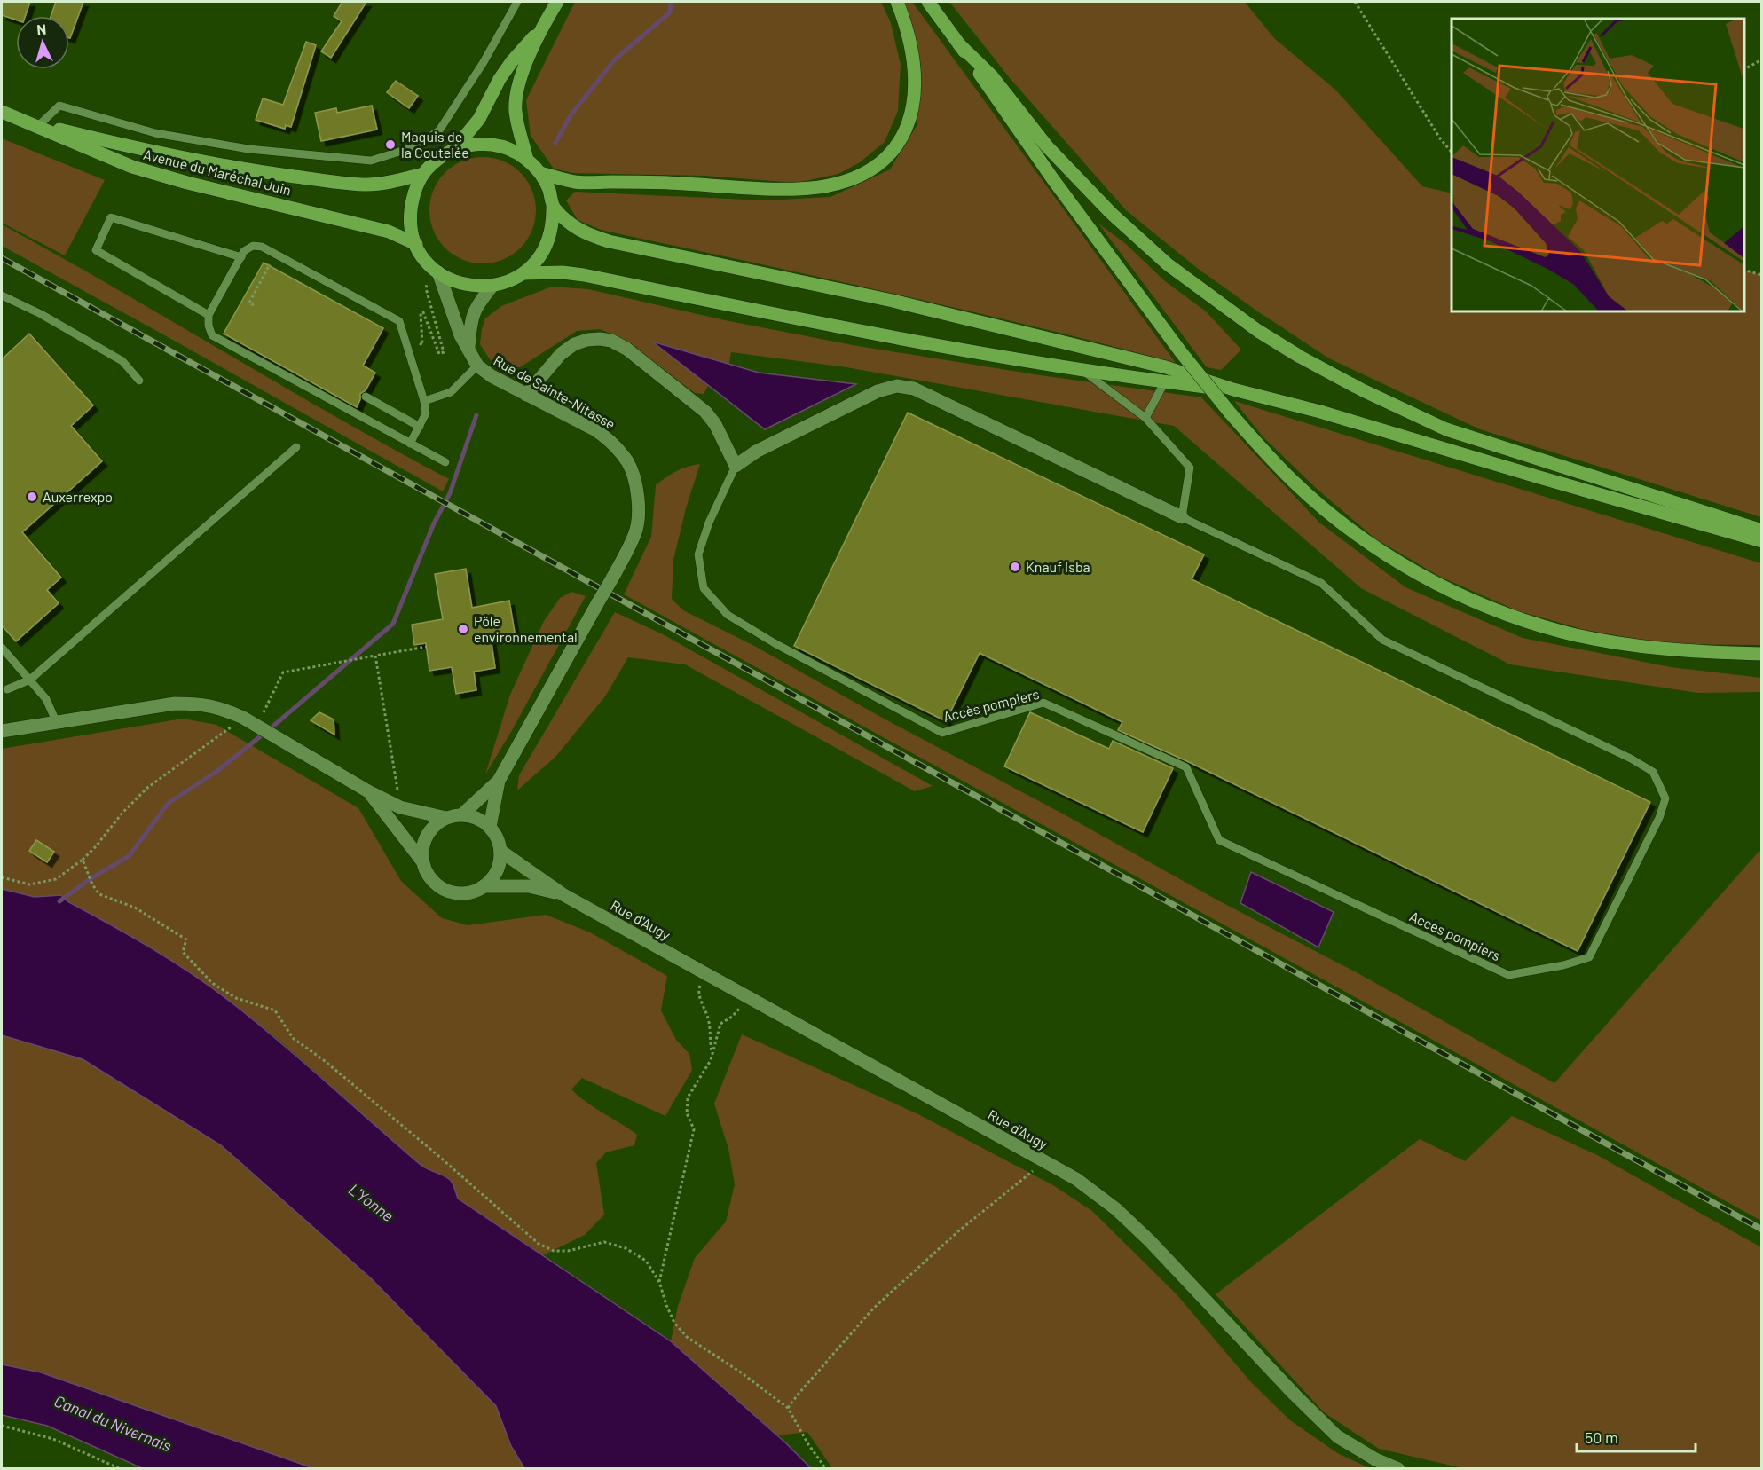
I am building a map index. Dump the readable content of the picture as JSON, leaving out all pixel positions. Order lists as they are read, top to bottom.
{
  "streets": {
    "main road": ["Avenue du Maréchal Juin"],
    "street": ["Rue de Sainte-Nitasse", "Rue d'Augy"],
    "lane": ["Accès pompiers"]
  },
  "crossings": [
    ["Avenue du Maréchal Juin", "Rue de Sainte-Nitasse"]
  ],
  "water": ["L'Yonne", "Canal du Nivernais"],
  "places": [
    "Maquis de la Coutelée",
    "Auxerrexpo",
    "Knauf Isba",
    "Pôle environnemental"
  ],
  "scale_bar": "50 m",
  "north": "top"
}
